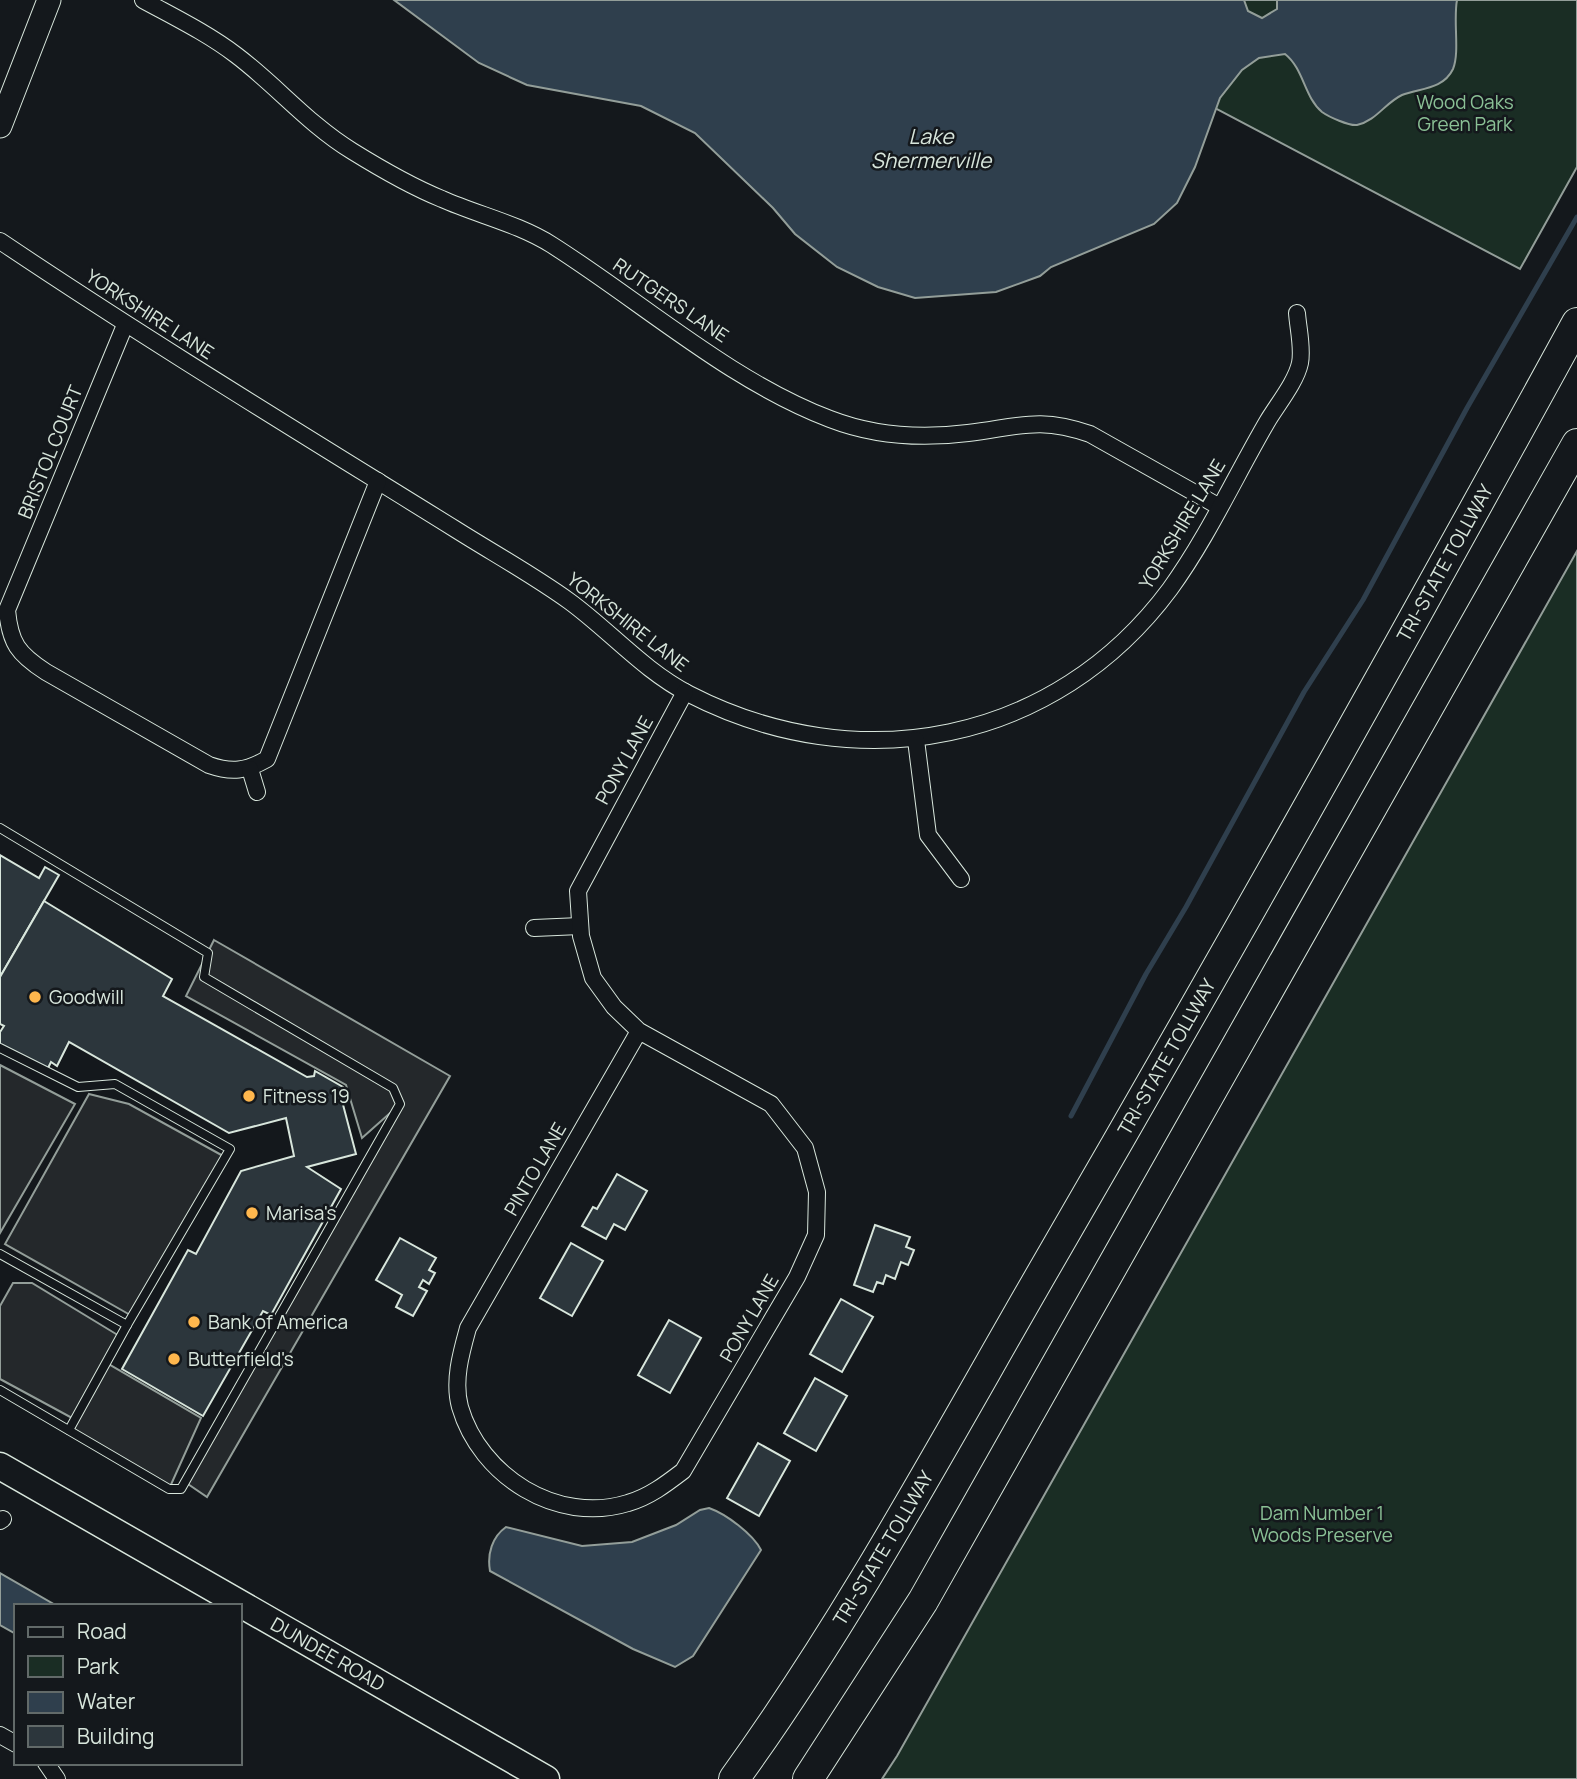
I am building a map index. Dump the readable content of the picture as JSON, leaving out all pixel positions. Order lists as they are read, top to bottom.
{
  "streets": {
    "highway": ["TRI-STATE TOLLWAY"],
    "main road": ["DUNDEE ROAD"],
    "street": [
      "RUTGERS LANE",
      "YORKSHIRE LANE",
      "BRISTOL COURT",
      "PONY LANE",
      "PINTO LANE"
    ]
  },
  "crossings": [
    ["RUTGERS LANE", "YORKSHIRE LANE"],
    ["YORKSHIRE LANE", "BRISTOL COURT"],
    ["YORKSHIRE LANE", "PONY LANE"],
    ["PONY LANE", "PINTO LANE"]
  ],
  "water": ["Lake Shermerville"],
  "parks": ["Wood Oaks Green Park", "Dam Number 1 Woods Preserve"],
  "places": [
    "Goodwill",
    "Fitness 19",
    "Marisa's",
    "Bank of America",
    "Butterfield's"
  ],
  "legend": [
    "Road",
    "Park",
    "Water",
    "Building"
  ]
}
